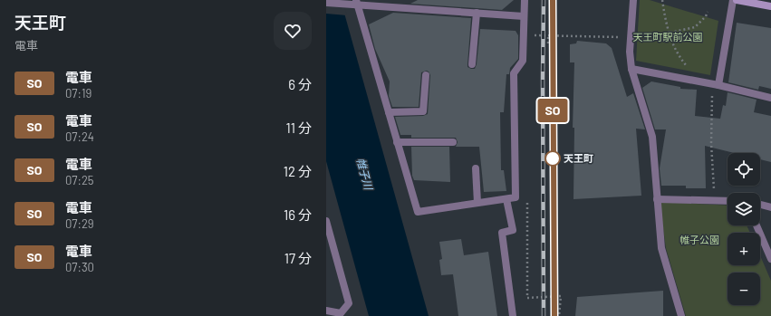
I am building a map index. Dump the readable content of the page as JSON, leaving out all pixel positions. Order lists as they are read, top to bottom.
{
  "water": ["帷子川"],
  "parks": ["天王町駅前公園", "帷子公園"],
  "places": ["天王町"],
  "page": {
    "heading": ["天王町", "電車"],
    "on_map": "SO",
    "list": [
      {
        "mark": "SO",
        "name": "電車",
        "note": "07:19",
        "value": "6 分"
      },
      {
        "mark": "SO",
        "name": "電車",
        "note": "07:24",
        "value": "11 分"
      },
      {
        "mark": "SO",
        "name": "電車",
        "note": "07:25",
        "value": "12 分"
      },
      {
        "mark": "SO",
        "name": "電車",
        "note": "07:29",
        "value": "16 分"
      },
      {
        "mark": "SO",
        "name": "電車",
        "note": "07:30",
        "value": "17 分"
      }
    ],
    "map_buttons": ["+", "−"]
  }
}
